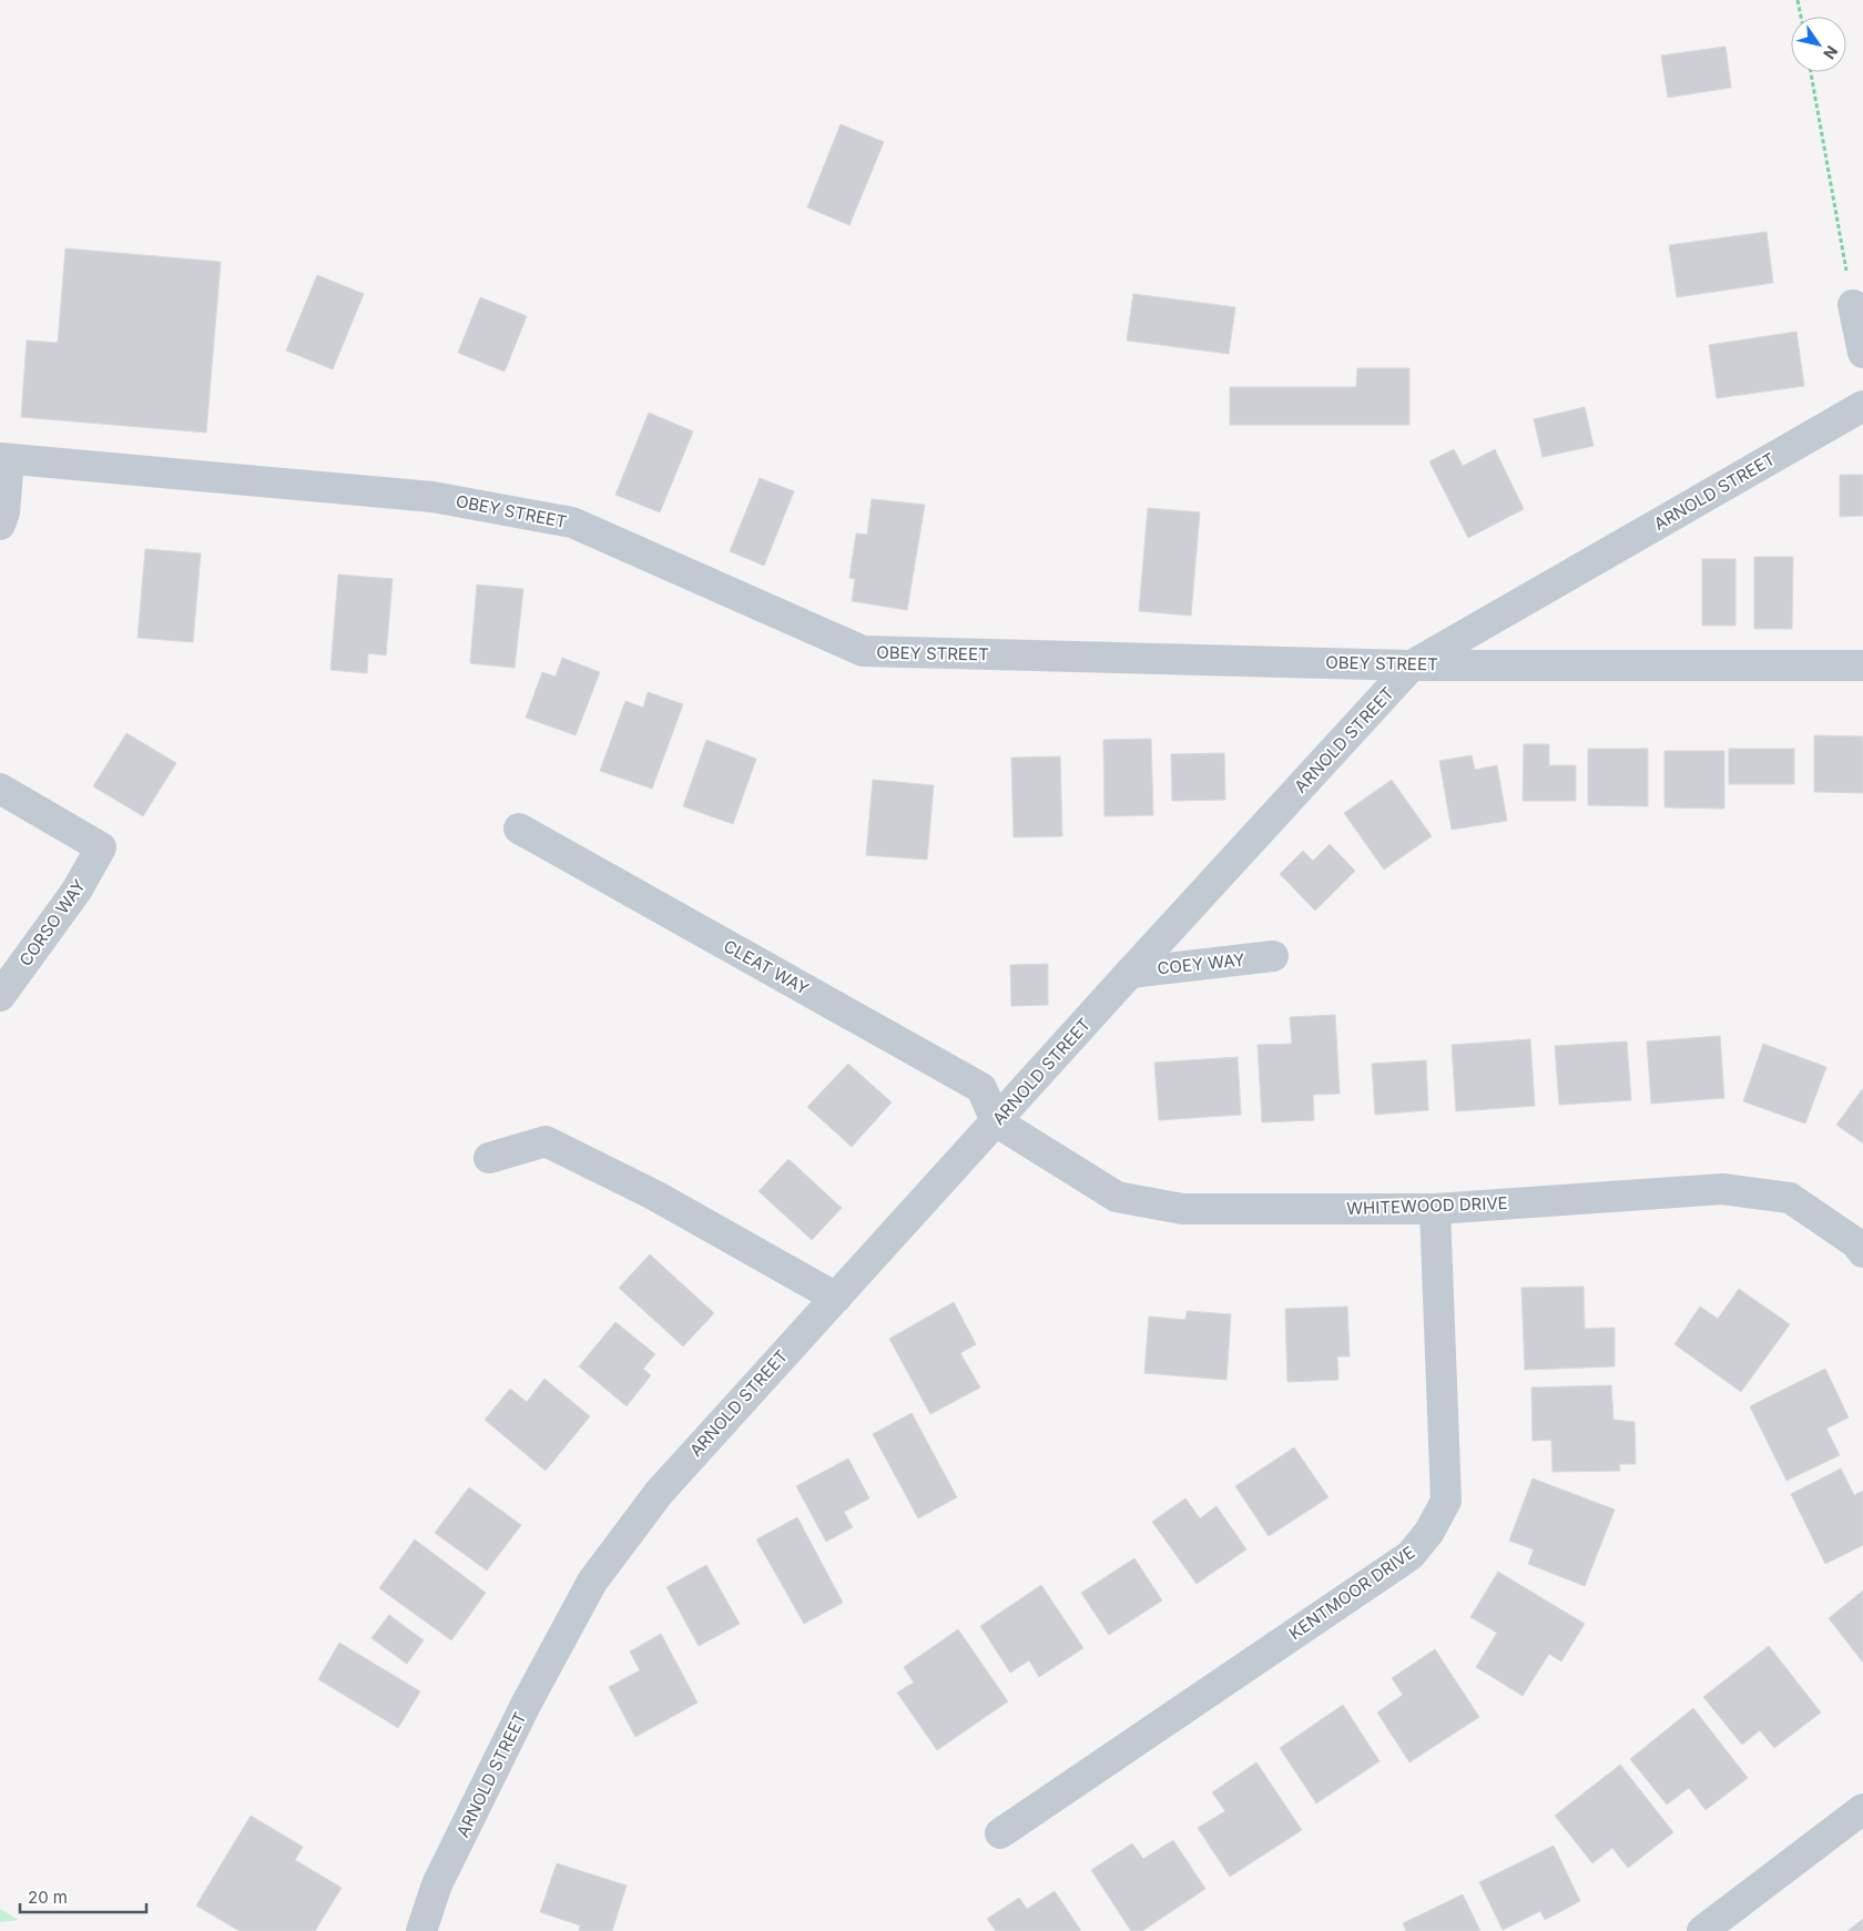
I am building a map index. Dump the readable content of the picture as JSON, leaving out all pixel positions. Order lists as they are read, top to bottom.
{
  "streets": {
    "street": [
      "ARNOLD STREET",
      "OBEY STREET",
      "CORSO WAY",
      "COEY WAY",
      "CLEAT WAY",
      "WHITEWOOD DRIVE",
      "KENTMOOR DRIVE"
    ]
  },
  "crossings": [
    ["ARNOLD STREET", "OBEY STREET"],
    ["ARNOLD STREET", "COEY WAY"],
    ["ARNOLD STREET", "CLEAT WAY"],
    ["ARNOLD STREET", "WHITEWOOD DRIVE"],
    ["CLEAT WAY", "WHITEWOOD DRIVE"],
    ["WHITEWOOD DRIVE", "KENTMOOR DRIVE"]
  ],
  "scale_bar": "20 m",
  "north": "bottom right"
}
